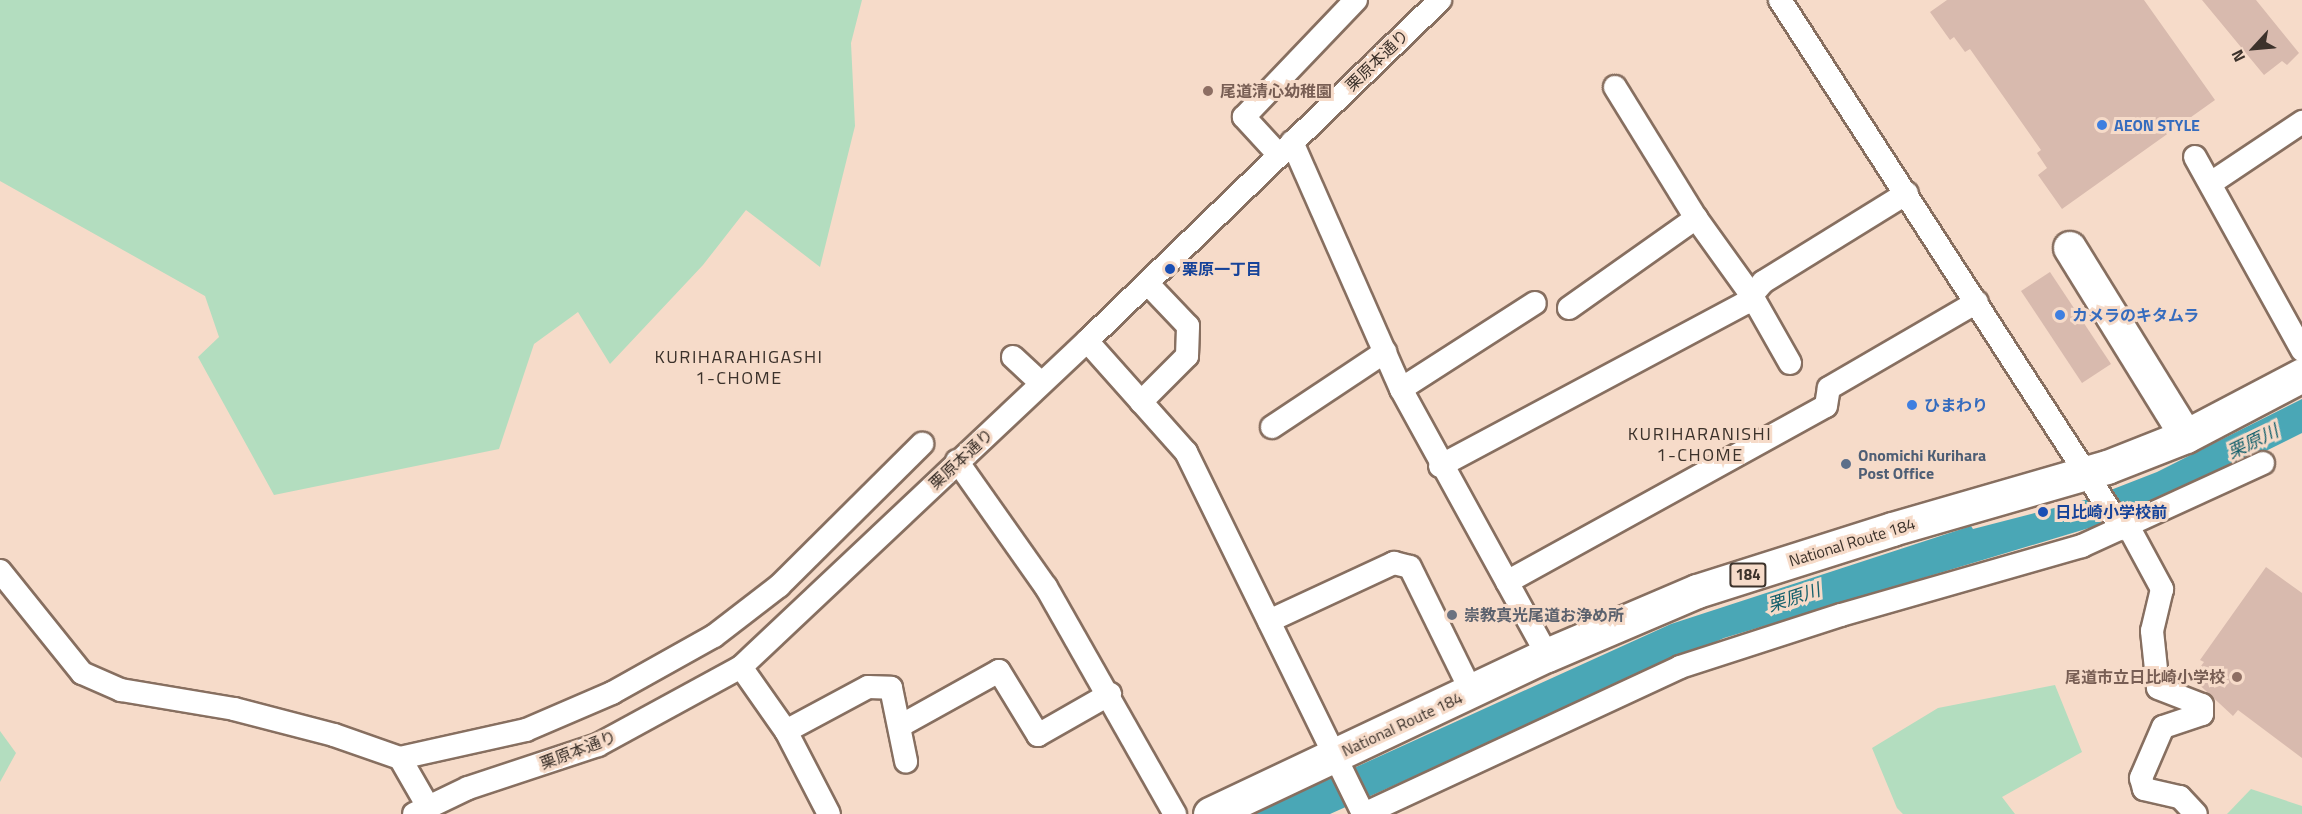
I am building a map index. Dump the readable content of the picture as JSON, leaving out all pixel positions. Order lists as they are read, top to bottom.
{
  "streets": {
    "highway": ["National Route 184", "184"],
    "street": ["栗原本通り"]
  },
  "districts": ["KURIHARAHIGASHI 1-CHOME", "KURIHARANISHI 1-CHOME"],
  "water": ["栗原川"],
  "places": [
    "尾道清心幼稚園",
    "AEON STYLE",
    "栗原一丁目",
    "カメラのキタムラ",
    "ひまわり",
    "Onomichi Kurihara Post Office",
    "日比崎小学校前",
    "崇教真光尾道お浄め所",
    "尾道市立日比崎小学校"
  ],
  "north": "bottom left"
}
